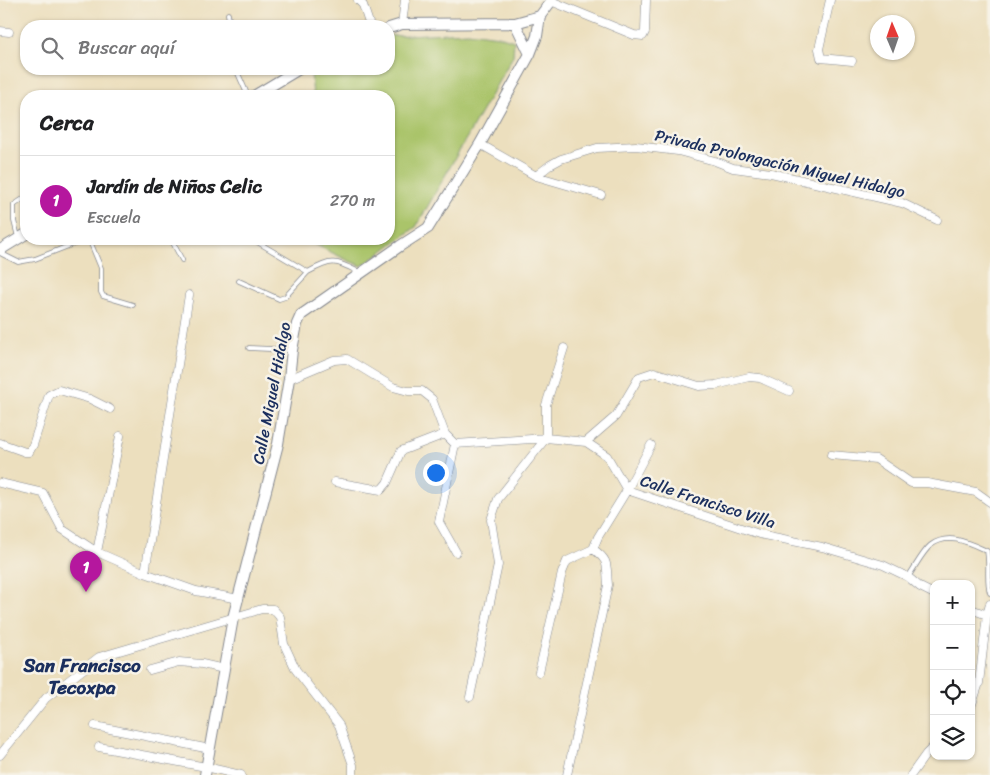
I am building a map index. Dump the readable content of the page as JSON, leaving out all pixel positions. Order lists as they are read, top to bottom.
{
  "streets": {
    "street": ["Privada Prolongación Miguel Hidalgo", "Calle Miguel Hidalgo", "Calle Francisco Villa"]
  },
  "districts": ["San Francisco Tecoxpa"],
  "north": "top",
  "page": {
    "search": "Buscar aquí",
    "heading": "Cerca",
    "list": [
      {
        "mark": "1",
        "name": "Jardín de Niños Celic",
        "note": "Escuela",
        "value": "270 m"
      }
    ],
    "pins": "1",
    "map_buttons": ["+", "−"]
  }
}
